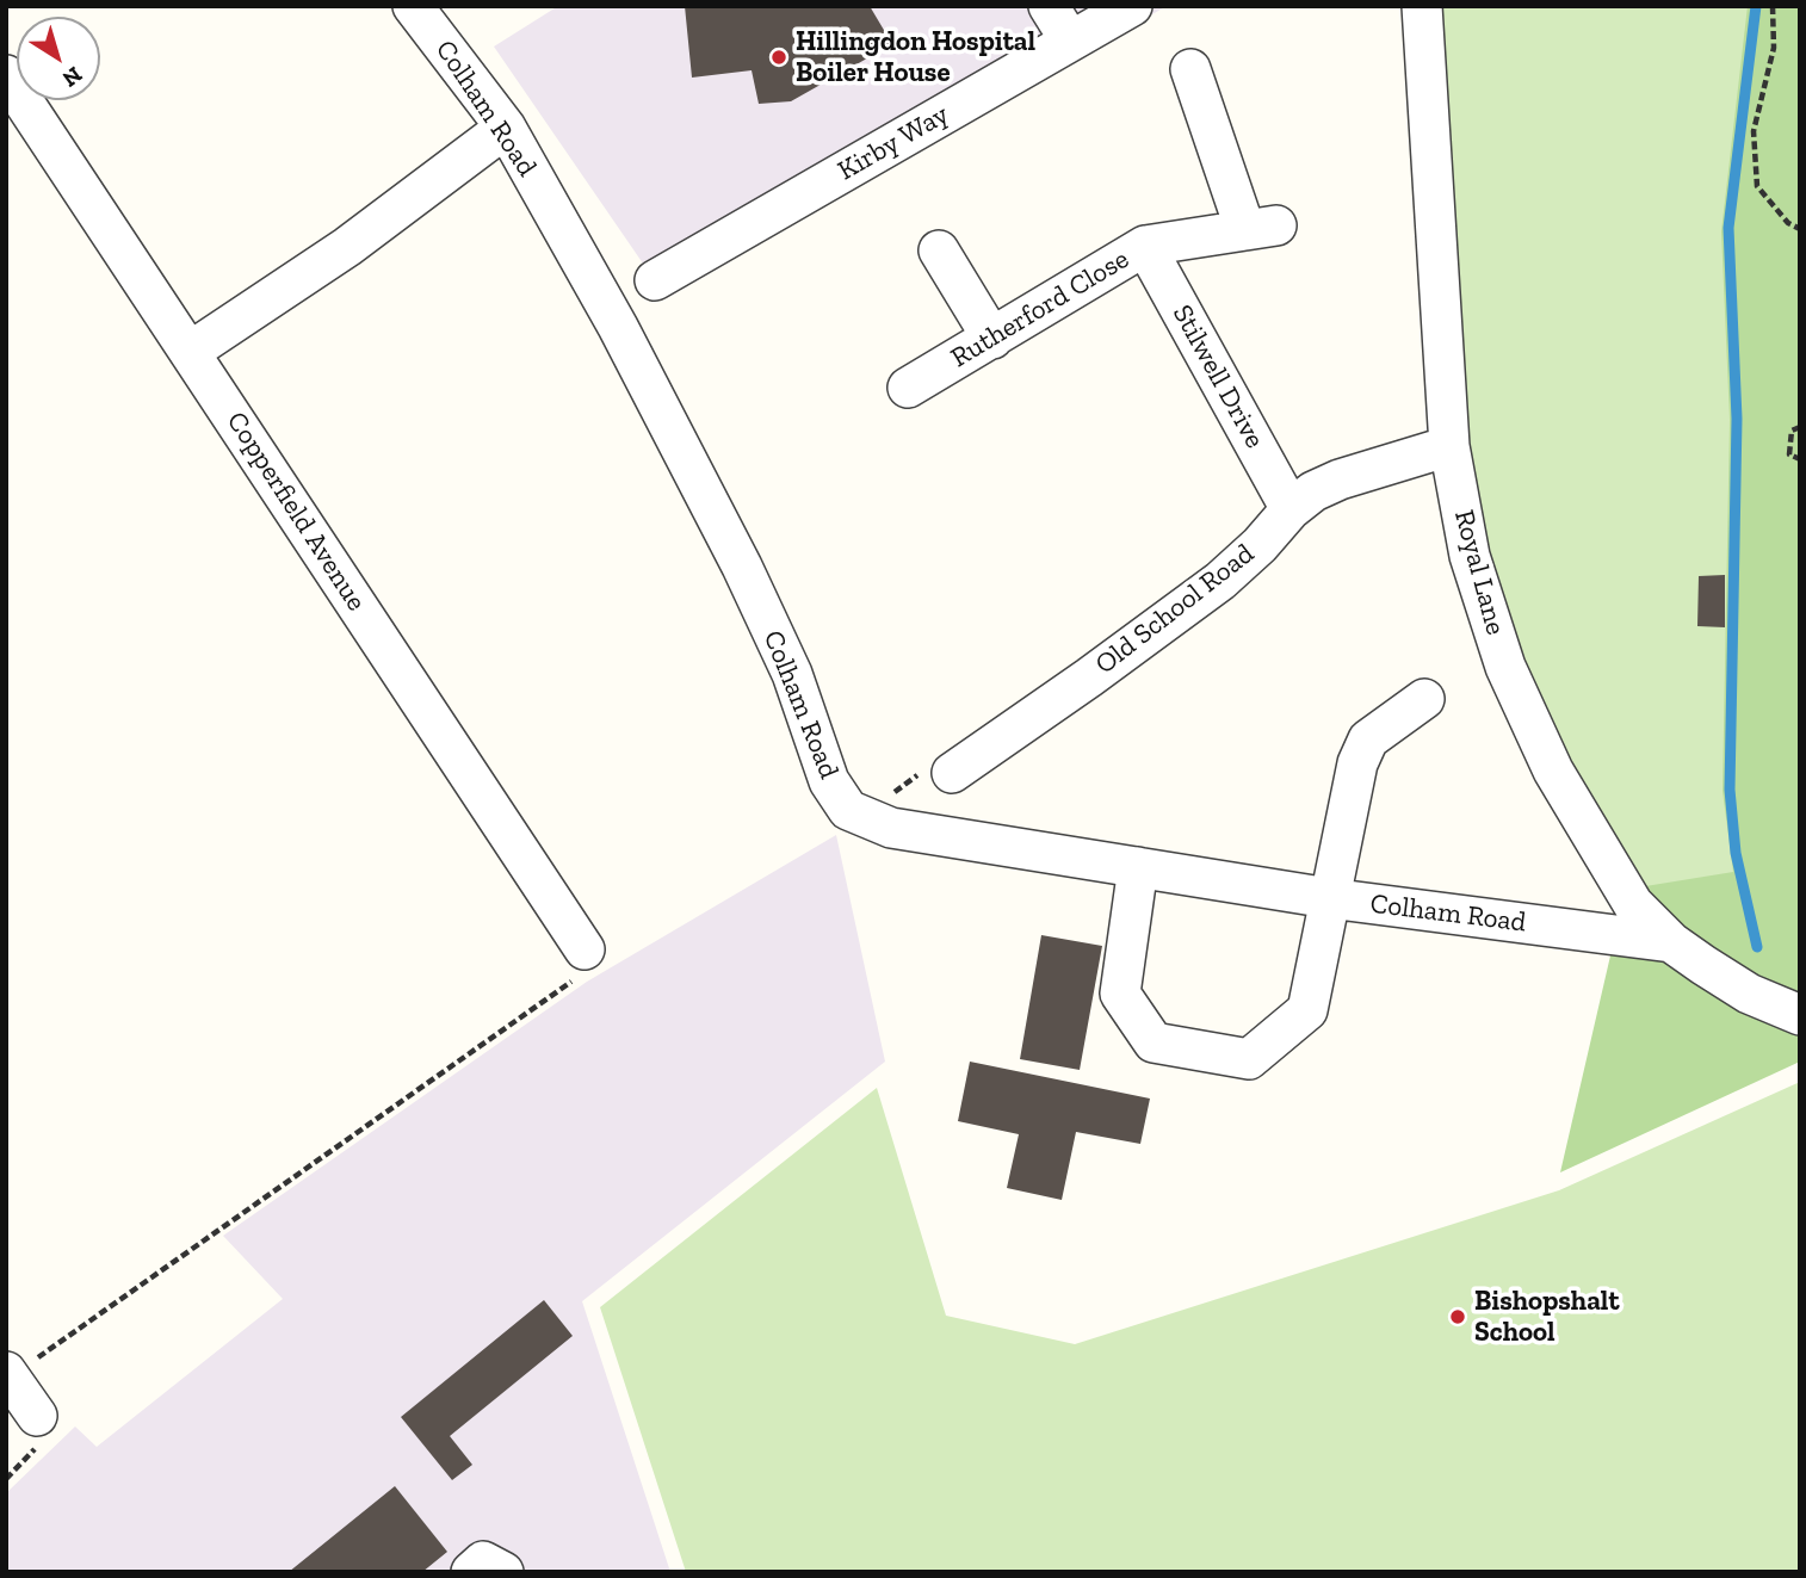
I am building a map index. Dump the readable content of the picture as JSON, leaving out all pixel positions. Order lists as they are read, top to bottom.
{
  "streets": {
    "street": [
      "Colham Road",
      "Kirby Way",
      "Rutherford Close",
      "Stilwell Drive",
      "Copperfield Avenue",
      "Royal Lane",
      "Old School Road"
    ]
  },
  "crossings": [
    ["Colham Road", "Royal Lane"],
    ["Rutherford Close", "Stilwell Drive"],
    ["Stilwell Drive", "Old School Road"],
    ["Royal Lane", "Old School Road"]
  ],
  "places": ["Hillingdon Hospital Boiler House", "Bishopshalt School"],
  "north": "bottom right"
}
